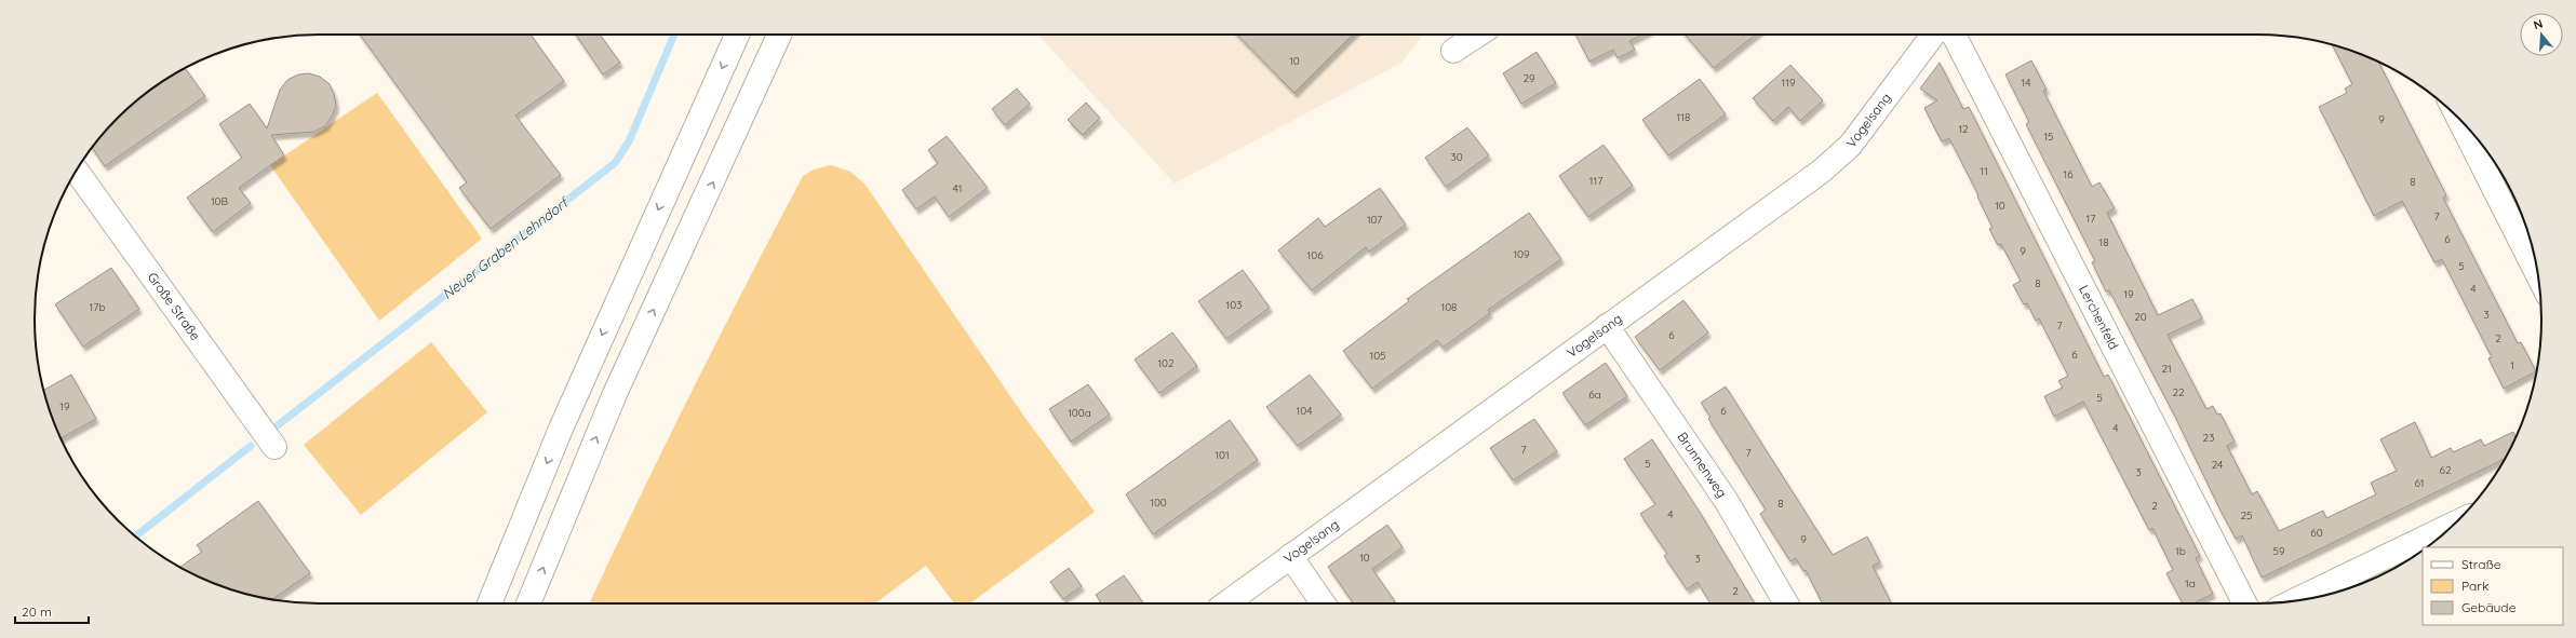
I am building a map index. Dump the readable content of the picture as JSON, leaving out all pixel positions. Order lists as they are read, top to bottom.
{
  "streets": {
    "main road": [
      "Vogelsang",
      "Große Straße",
      "Lerchenfeld",
      "Brunnenweg"
    ]
  },
  "crossings": [
    ["Vogelsang", "Brunnenweg"]
  ],
  "water": ["Neuer Graben Lehndorf"],
  "house_numbers": [
    "10",
    "29",
    "119",
    "14",
    "118",
    "9",
    "12",
    "15",
    "30",
    "11",
    "16",
    "117",
    "8",
    "41",
    "10B",
    "10",
    "7",
    "17",
    "107",
    "6",
    "18",
    "9",
    "109",
    "106",
    "5",
    "8",
    "4",
    "19",
    "103",
    "17b",
    "108",
    "3",
    "20",
    "7",
    "6",
    "2",
    "6",
    "105",
    "102",
    "1",
    "21",
    "22",
    "6a",
    "5",
    "19",
    "104",
    "6",
    "100a",
    "4",
    "23",
    "7",
    "7",
    "101",
    "5",
    "24",
    "62",
    "3",
    "61",
    "100",
    "8",
    "2",
    "4",
    "25",
    "60",
    "9",
    "1b",
    "59",
    "10",
    "3",
    "1a",
    "2"
  ],
  "legend": ["Straße", "Park", "Gebäude"],
  "scale_bar": "20 m",
  "north": "top"
}
